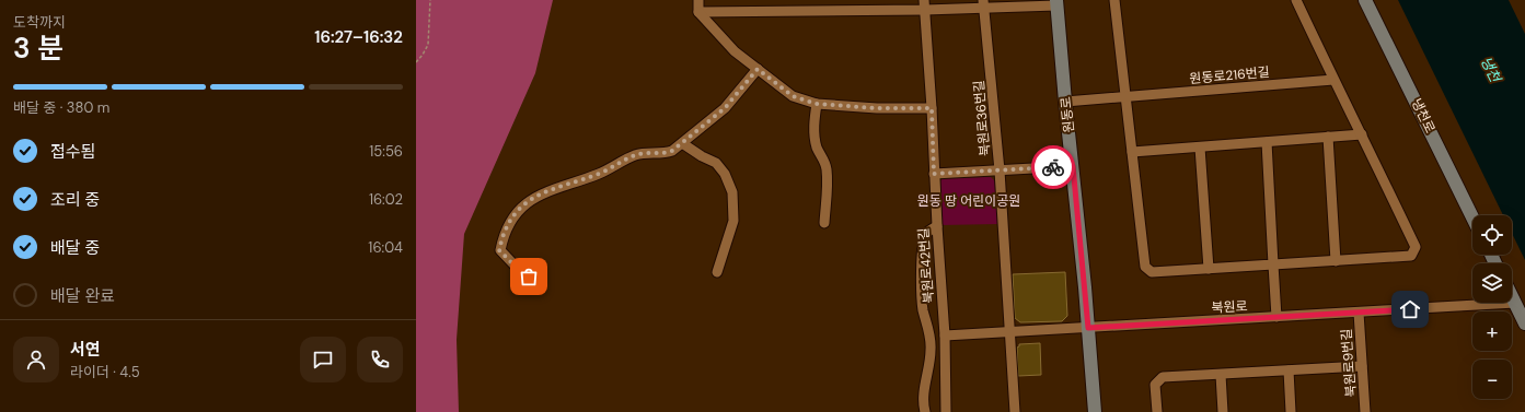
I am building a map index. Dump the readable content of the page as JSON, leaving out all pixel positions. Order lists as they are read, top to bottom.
{
  "streets": {
    "street": [
      "원동로216번길",
      "원동로",
      "냉천로",
      "북원로36번길",
      "북원로42번길",
      "북원로",
      "북원로9번길"
    ]
  },
  "crossings": [
    ["원동로216번길", "원동로"],
    ["원동로", "북원로"],
    ["북원로36번길", "북원로"],
    ["북원로42번길", "북원로"],
    ["북원로", "북원로9번길"]
  ],
  "water": ["냉천"],
  "parks": ["원동 땅 어린이공원"],
  "page": {
    "heading": ["3 분", "도착까지", "16:27–16:32"],
    "panel": ["서연", "라이더 · 4.5"],
    "bar": "배달 중 · 380 m",
    "list": [
      ["접수됨", "15:56"],
      ["조리 중", "16:02"],
      ["배달 중", "16:04"],
      "배달 완료"
    ],
    "map_buttons": ["+", "−"]
  }
}
